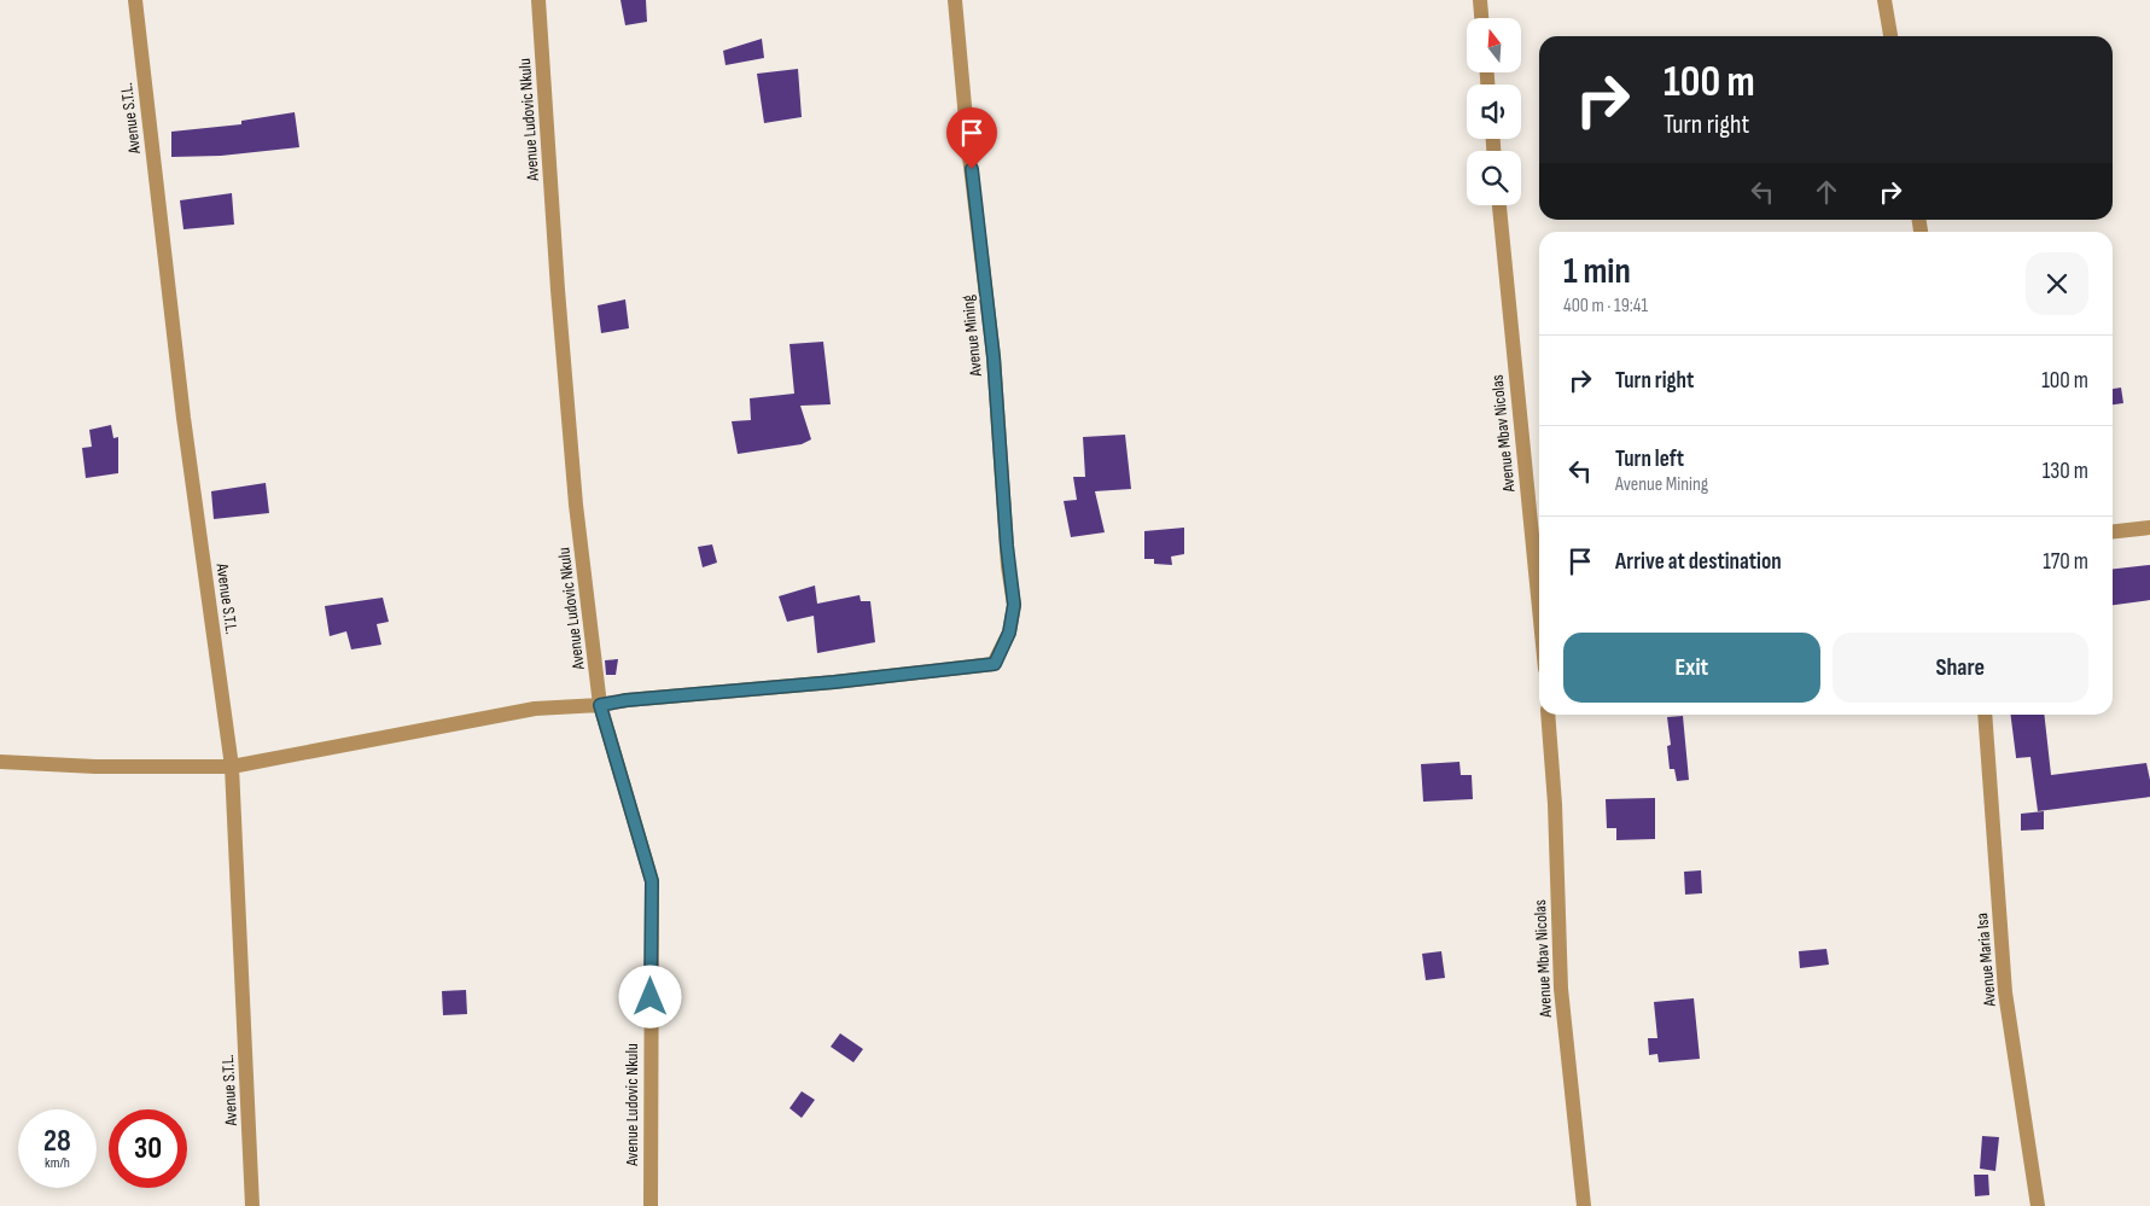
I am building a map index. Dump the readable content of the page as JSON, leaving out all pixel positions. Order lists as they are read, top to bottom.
{
  "streets": {
    "street": [
      "Avenue S.T.L.",
      "Avenue Ludovic Nkulu",
      "Avenue Mining",
      "Avenue Mbav Nicolas",
      "Avenue Maria Isa"
    ]
  },
  "crossings": [
    ["Avenue Ludovic Nkulu", "Avenue Mining"]
  ],
  "north": "top",
  "page": {
    "turn": ["100 m", "Turn right"],
    "heading": ["1 min", "400 m · 19:41"],
    "list": [
      {
        "name": "Turn right",
        "value": "100 m"
      },
      {
        "name": "Turn left",
        "note": "Avenue Mining",
        "value": "130 m"
      },
      {
        "name": "Arrive at destination",
        "value": "170 m"
      }
    ],
    "buttons": ["Exit", "Share"],
    "speed": "28 km/h",
    "limit": "30"
  }
}
